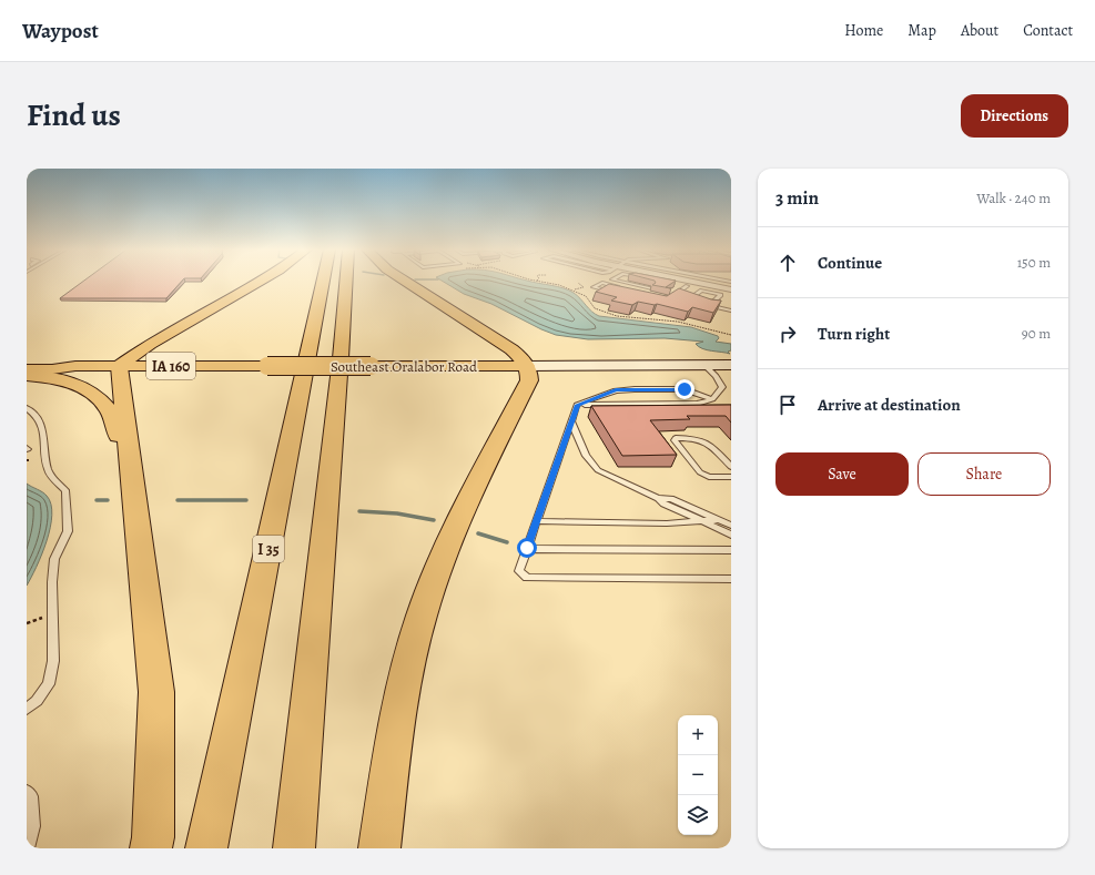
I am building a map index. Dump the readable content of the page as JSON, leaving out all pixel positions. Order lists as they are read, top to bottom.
{
  "streets": {
    "highway": ["I 35"],
    "main road": ["IA 160", "Southeast Oralabor Road"]
  },
  "page": {
    "header": "Waypost",
    "nav": [
      "Home",
      "Map",
      "About",
      "Contact"
    ],
    "title": "Find us",
    "buttons": [
      "Directions",
      ["Save", "Share"]
    ],
    "heading": ["3 min", "Walk · 240 m"],
    "list": [
      ["Continue", "150 m"],
      ["Turn right", "90 m"],
      "Arrive at destination"
    ],
    "map_buttons": ["+", "−"]
  }
}
